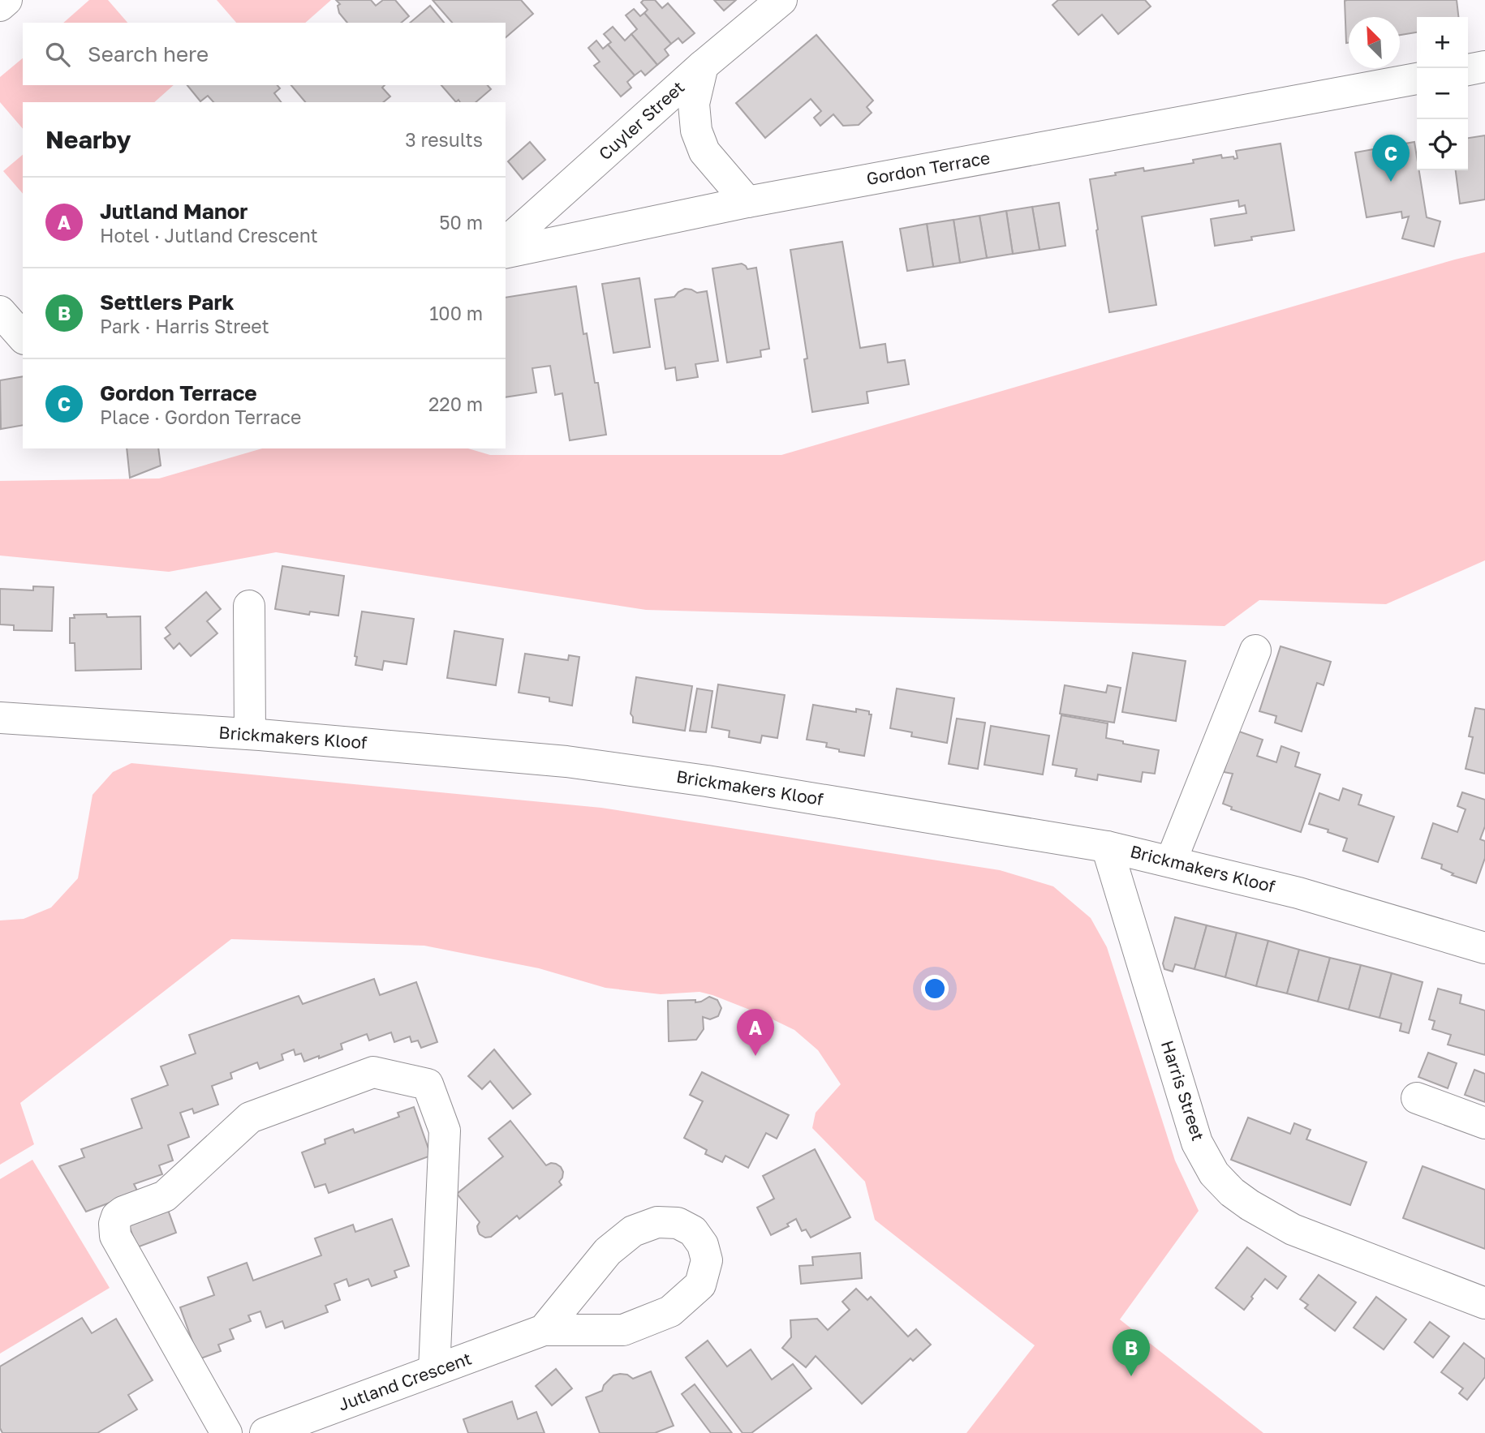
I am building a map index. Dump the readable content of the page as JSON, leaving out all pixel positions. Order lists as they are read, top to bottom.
{
  "streets": {
    "street": [
      "Cuyler Street",
      "Gordon Terrace",
      "Brickmakers Kloof",
      "Harris Street",
      "Jutland Crescent"
    ]
  },
  "crossings": [
    ["Brickmakers Kloof", "Harris Street"]
  ],
  "north": "top left",
  "page": {
    "map_buttons": ["+", "−"],
    "search": "Search here",
    "heading": ["Nearby", "3 results"],
    "pins": ["C", "A", "B"],
    "list": [
      {
        "mark": "A",
        "name": "Jutland Manor",
        "note": "Hotel · Jutland Crescent",
        "value": "50 m"
      },
      {
        "mark": "B",
        "name": "Settlers Park",
        "note": "Park · Harris Street",
        "value": "100 m"
      },
      {
        "mark": "C",
        "name": "Gordon Terrace",
        "note": "Place · Gordon Terrace",
        "value": "220 m"
      }
    ]
  }
}
